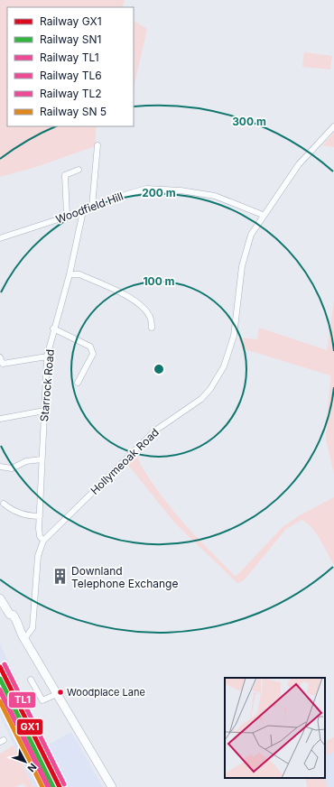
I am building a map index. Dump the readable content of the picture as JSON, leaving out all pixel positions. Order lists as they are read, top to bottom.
{
  "streets": {
    "street": ["Woodfield Hill", "Starrock Road", "Hollymeoak Road"]
  },
  "crossings": [
    ["Woodfield Hill", "Starrock Road"],
    ["Woodfield Hill", "Hollymeoak Road"],
    ["Starrock Road", "Hollymeoak Road"]
  ],
  "places": {
    "building": ["Downland Telephone Exchange"],
    "other": ["Woodplace Lane"]
  },
  "lines": [
    "rail line TL1",
    "rail line GX1",
    "rail line SN1",
    "rail line TL2",
    "rail line TL6"
  ],
  "legend": [
    "Railway GX1",
    "Railway SN1",
    "Railway TL1",
    "Railway TL6",
    "Railway TL2",
    "Railway SN 5"
  ],
  "north": "bottom right",
  "rings": ["300 m", "200 m", "100 m"]
}
